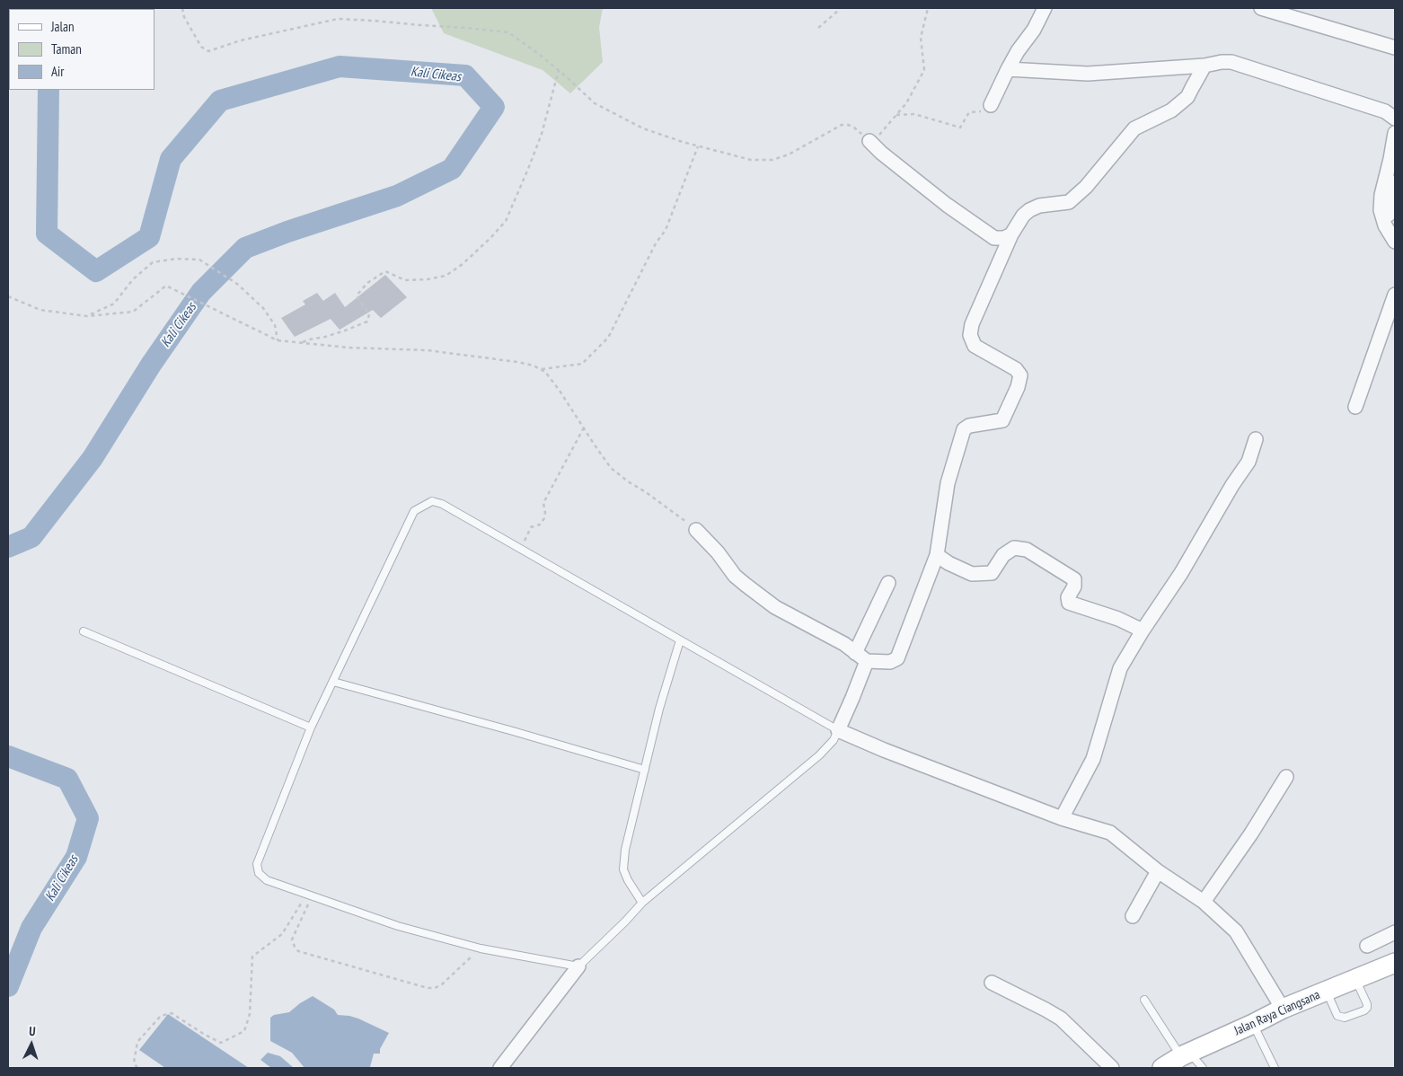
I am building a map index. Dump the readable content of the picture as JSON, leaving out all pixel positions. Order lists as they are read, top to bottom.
{
  "streets": {
    "main road": ["Jalan Raya Ciangsana"]
  },
  "water": ["Kali Cikeas"],
  "legend": ["Jalan", "Taman", "Air"],
  "north": "top"
}
